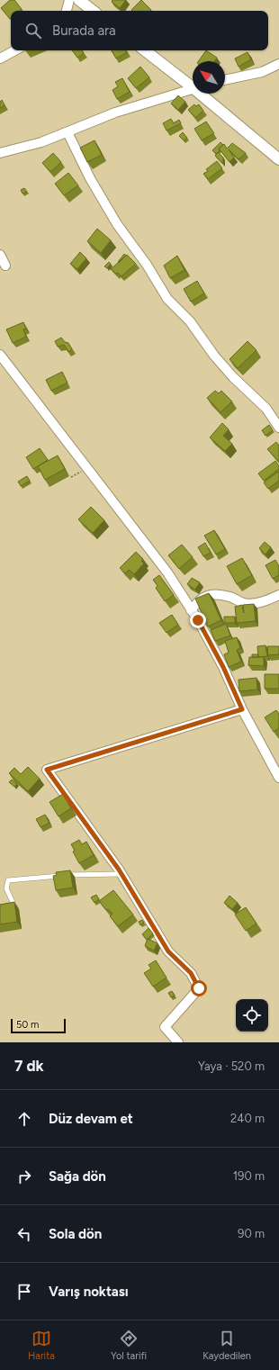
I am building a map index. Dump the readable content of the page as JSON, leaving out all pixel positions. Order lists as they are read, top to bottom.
{
  "scale_bar": "50 m",
  "north": "top left",
  "page": {
    "search": "Burada ara",
    "scale": "50 m",
    "heading": ["7 dk", "Yaya · 520 m"],
    "list": [
      ["Düz devam et", "240 m"],
      ["Sağa dön", "190 m"],
      ["Sola dön", "90 m"],
      "Varış noktası"
    ],
    "nav": ["Harita", "Yol tarifi", "Kaydedilen"]
  }
}
